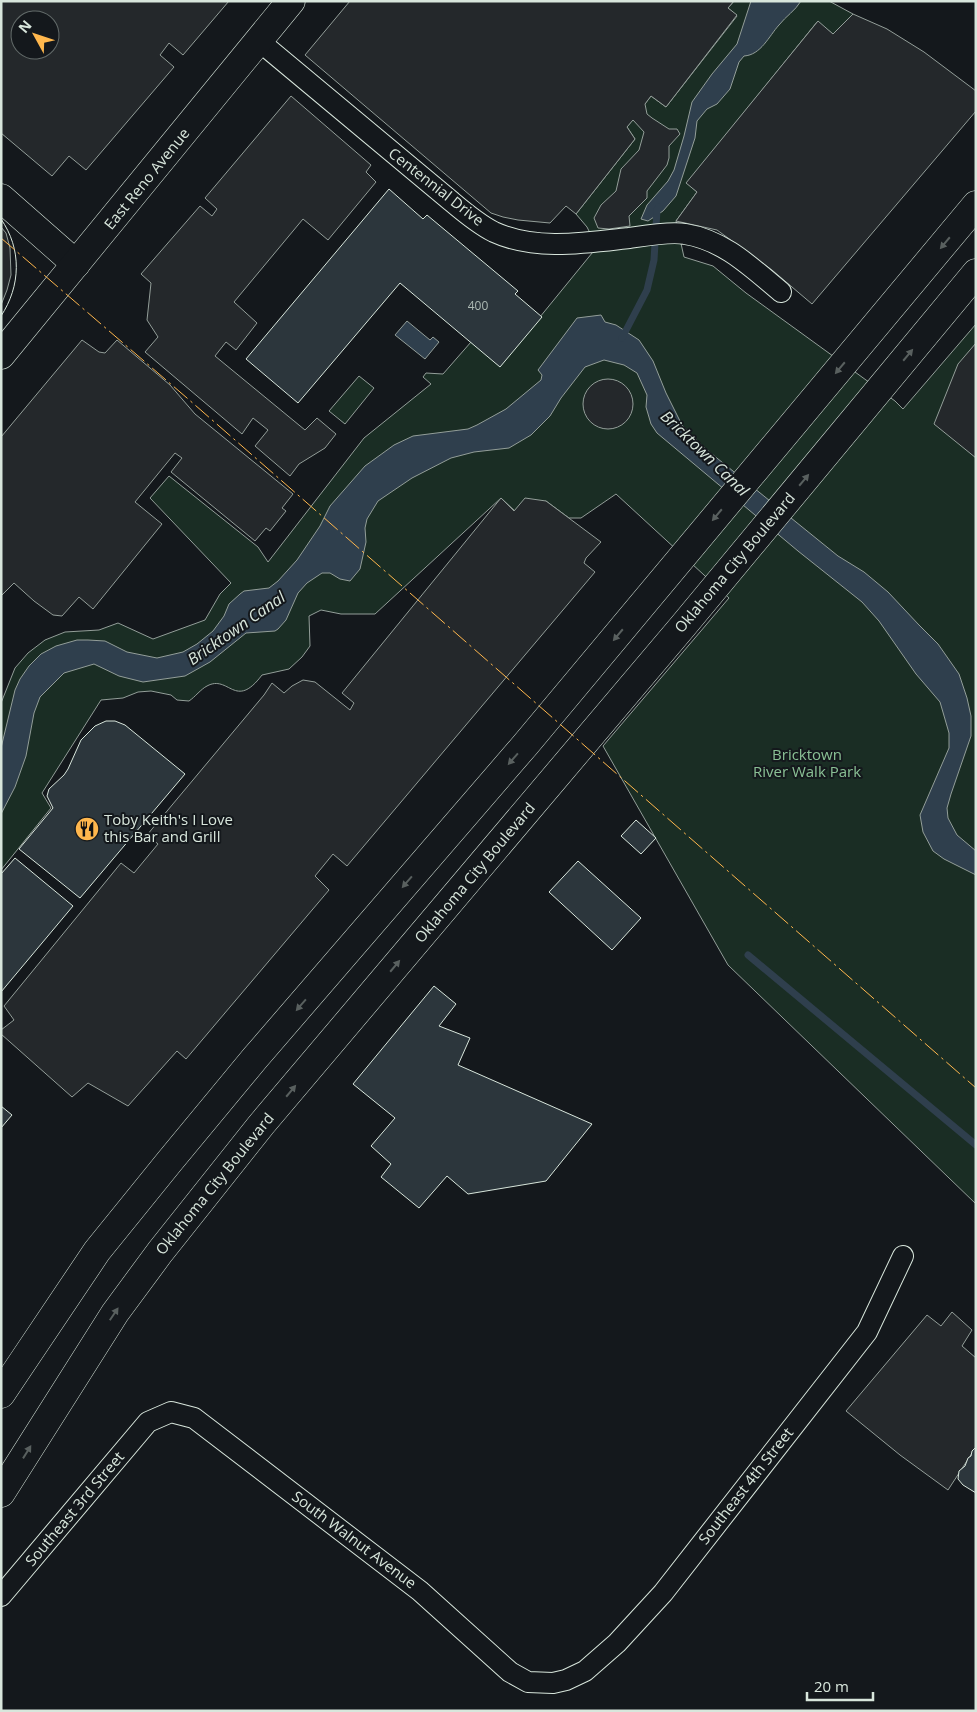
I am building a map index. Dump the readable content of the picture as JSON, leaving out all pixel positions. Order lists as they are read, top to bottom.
{
  "streets": {
    "main road": ["East Reno Avenue", "Oklahoma City Boulevard"],
    "street": [
      "Centennial Drive",
      "Southeast 4th Street",
      "Southeast 3rd Street",
      "South Walnut Avenue"
    ]
  },
  "crossings": [
    ["East Reno Avenue", "Centennial Drive"],
    ["Southeast 4th Street", "South Walnut Avenue"],
    ["Southeast 3rd Street", "South Walnut Avenue"]
  ],
  "water": ["Bricktown Canal"],
  "parks": ["Bricktown River Walk Park"],
  "places": {
    "restaurant": ["Toby Keith's I Love this Bar and Grill"]
  },
  "house_numbers": ["400"],
  "scale_bar": "20 m",
  "north": "top left"
}
